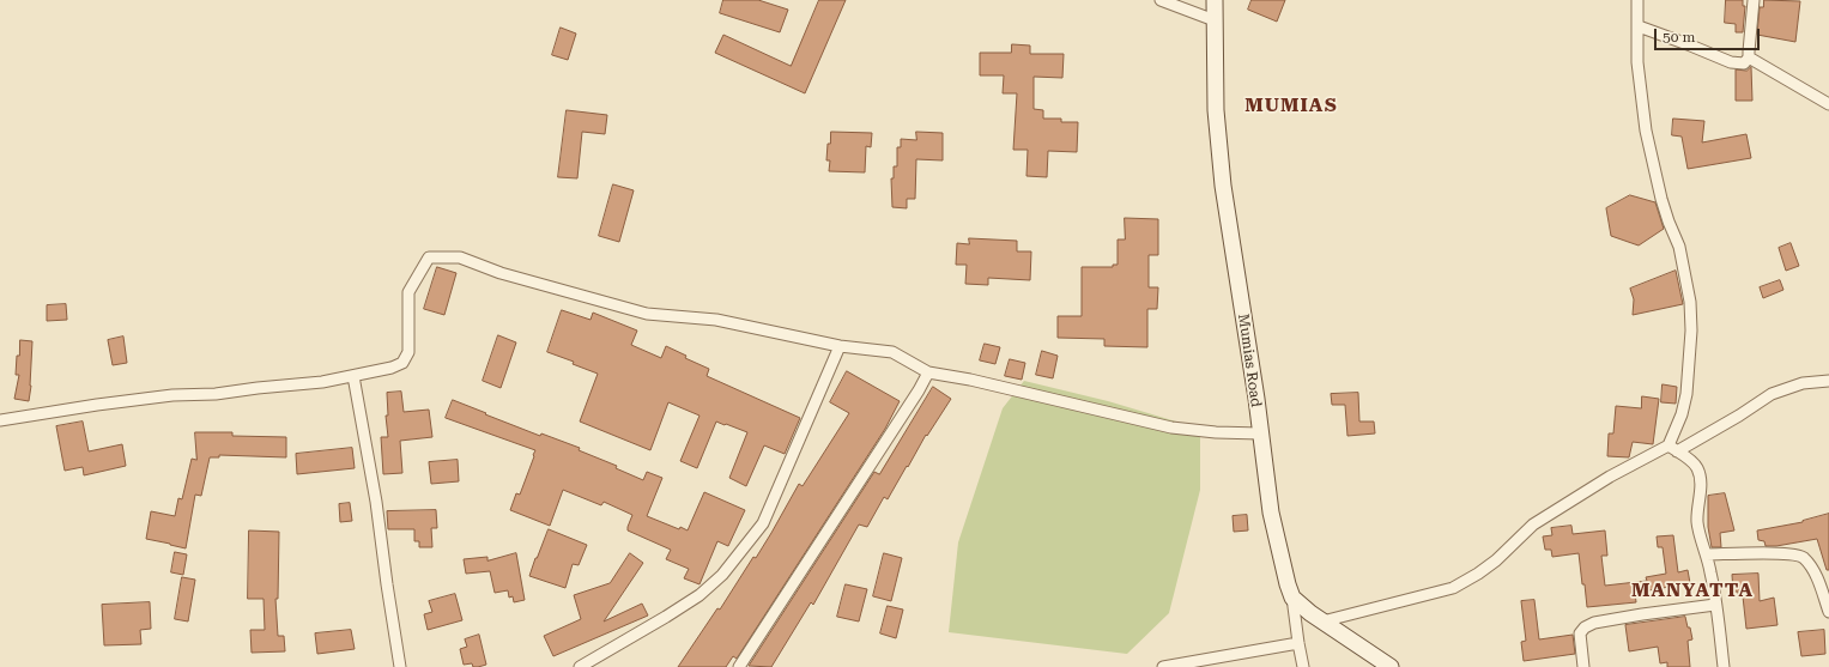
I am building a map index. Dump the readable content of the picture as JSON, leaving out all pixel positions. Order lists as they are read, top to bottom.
{
  "streets": {
    "street": ["Mumias Road"]
  },
  "districts": ["MUMIAS", "MANYATTA"],
  "scale_bar": "50 m"
}
